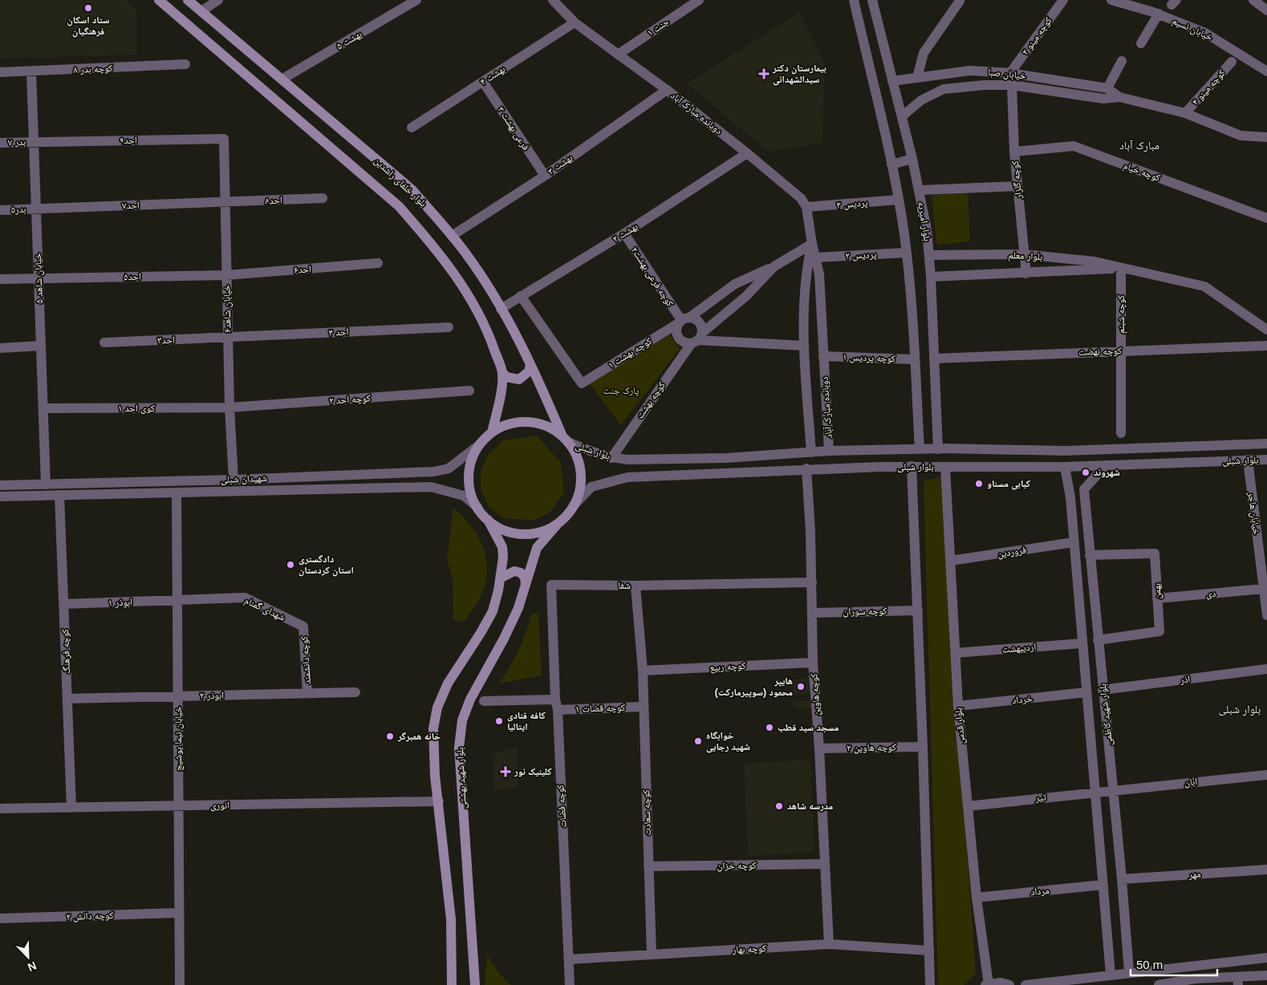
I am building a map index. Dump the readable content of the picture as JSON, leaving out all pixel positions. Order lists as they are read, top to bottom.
{
  "streets": {
    "main road": ["بلوار خلفای راشدین", "بلوار شهید بهشتی"],
    "street": [
      "جنت ۱",
      "خیابان نسیم",
      "کوچه مینو ۲",
      "بهشت ۵",
      "کوچه بدر ۸",
      "خیابان صبا",
      "بهشت ۴",
      "کوچه مینو ۴",
      "دوبانده مبارک آباد",
      "فرعی بهشت ۳",
      "احد۹",
      "بدر ۷",
      "بهشت ۳",
      "کوچه خیام",
      "کوچه گلزار",
      "احد۸",
      "پردیس ۳",
      "احد۷",
      "بدر۵",
      "بلوار امیریه",
      "بهشت ۲",
      "پردیس ۲",
      "بلوار معلم",
      "احد۶",
      "احد۵",
      "کوچه فرعی بهشت۲",
      "خیابان شاهد ۵",
      "خیابان شاهد۶",
      "کوچه شبنم",
      "احد ۴",
      "احد۳",
      "کوچه نهضت",
      "کوچه بهشت ۱",
      "کوچه پردیس ۱",
      "کوچه احد ۲",
      "کوچه بهشت",
      "کوی احد ۱",
      "بلوار شبلی",
      "شهیدان شبلی",
      "خیابان هاجر",
      "فروردین",
      "شفا",
      "بهمن",
      "دی",
      "ابوذر ۱",
      "شهدای گمنام",
      "کوچه سوران",
      "اردیبهشت",
      "کوچه فرهنگ",
      "کوچه دانشمند",
      "کوچه ربیع",
      "اذر",
      "کوچه هاوین",
      "ابوذر ۲",
      "خرداد",
      "کوچه قضات ۱",
      "بلوار شهید کاظمی",
      "بلوار قدس",
      "خیابان نیما یوشیج",
      "کوچه هاوین ۲",
      "ابان",
      "تیر",
      "انوری",
      "کوچه فضات",
      "کوچه سعادت",
      "کوچه خزان",
      "مهر",
      "مرداد",
      "کوچه دانش ۲",
      "کوچه بهار"
    ]
  },
  "crossings": [
    ["جنت ۱", "دوبانده مبارک آباد"],
    ["کوچه مینو ۲", "خیابان صبا"],
    ["بهشت ۵", "بلوار خلفای راشدین"],
    ["کوچه بدر ۸", "خیابان شاهد ۵"],
    ["خیابان صبا", "کوچه مینو ۴"],
    ["خیابان صبا", "کوچه گلزار"],
    ["خیابان صبا", "بلوار امیریه"],
    ["بهشت ۴", "دوبانده مبارک آباد"],
    ["بهشت ۴", "فرعی بهشت ۳"],
    ["دوبانده مبارک آباد", "بهشت ۳"],
    ["دوبانده مبارک آباد", "پردیس ۳"],
    ["دوبانده مبارک آباد", "بهشت ۲"],
    ["دوبانده مبارک آباد", "پردیس ۲"],
    ["دوبانده مبارک آباد", "کوچه پردیس ۱"],
    ["دوبانده مبارک آباد", "بلوار شبلی"],
    ["فرعی بهشت ۳", "بهشت ۳"],
    ["احد۹", "بدر ۷"],
    ["احد۹", "خیابان شاهد ۵"],
    ["احد۹", "خیابان شاهد۶"],
    ["بدر ۷", "خیابان شاهد ۵"],
    ["بهشت ۳", "بلوار خلفای راشدین"],
    ["کوچه خیام", "کوچه گلزار"],
    ["کوچه گلزار", "بلوار معلم"],
    ["بلوار خلفای راشدین", "بهشت ۲"],
    ["بلوار خلفای راشدین", "بلوار شبلی"],
    ["بلوار خلفای راشدین", "شهیدان شبلی"],
    ["بلوار خلفای راشدین", "بلوار شهید بهشتی"],
    ["احد۸", "احد۷"],
    ["احد۸", "خیابان شاهد۶"],
    ["احد۷", "بدر۵"],
    ["احد۷", "خیابان شاهد ۵"],
    ["احد۷", "خیابان شاهد۶"],
    ["بدر۵", "خیابان شاهد ۵"],
    ["بلوار امیریه", "بلوار معلم"],
    ["بلوار امیریه", "کوچه نهضت"],
    ["بلوار امیریه", "بلوار شبلی"],
    ["بهشت ۲", "کوچه فرعی بهشت۲"],
    ["بهشت ۲", "کوچه بهشت ۱"],
    ["بلوار معلم", "کوچه شبنم"],
    ["احد۶", "احد۵"],
    ["احد۶", "خیابان شاهد۶"],
    ["احد۵", "خیابان شاهد ۵"],
    ["احد۵", "خیابان شاهد۶"],
    ["کوچه فرعی بهشت۲", "کوچه بهشت ۱"],
    ["کوچه فرعی بهشت۲", "کوچه بهشت"],
    ["خیابان شاهد ۵", "کوی احد ۱"],
    ["خیابان شاهد ۵", "شهیدان شبلی"],
    ["خیابان شاهد۶", "احد ۴"],
    ["خیابان شاهد۶", "احد۳"],
    ["خیابان شاهد۶", "کوچه احد ۲"],
    ["خیابان شاهد۶", "کوی احد ۱"],
    ["خیابان شاهد۶", "شهیدان شبلی"],
    ["کوچه شبنم", "کوچه نهضت"],
    ["احد ۴", "احد۳"],
    ["کوچه بهشت ۱", "کوچه بهشت"],
    ["کوچه احد ۲", "کوی احد ۱"],
    ["کوچه بهشت", "بلوار شبلی"],
    ["بلوار شبلی", "شهیدان شبلی"],
    ["بلوار شبلی", "خیابان هاجر"],
    ["بلوار شبلی", "کوچه هاوین"],
    ["بلوار شبلی", "بلوار شهید کاظمی"],
    ["بلوار شبلی", "بلوار قدس"],
    ["بلوار شبلی", "بلوار شهید بهشتی"],
    ["شهیدان شبلی", "کوچه فرهنگ"],
    ["شهیدان شبلی", "خیابان نیما یوشیج"],
    ["شهیدان شبلی", "بلوار شهید بهشتی"],
    ["خیابان هاجر", "دی"],
    ["فروردین", "بلوار شهید کاظمی"],
    ["فروردین", "بلوار قدس"],
    ["شفا", "کوچه هاوین"],
    ["شفا", "کوچه فضات"],
    ["شفا", "کوچه سعادت"],
    ["بهمن", "دی"],
    ["بهمن", "بلوار شهید کاظمی"],
    ["ابوذر ۱", "شهدای گمنام"],
    ["ابوذر ۱", "کوچه فرهنگ"],
    ["ابوذر ۱", "خیابان نیما یوشیج"],
    ["شهدای گمنام", "کوچه دانشمند"],
    ["شهدای گمنام", "خیابان نیما یوشیج"],
    ["کوچه سوران", "کوچه هاوین"],
    ["اردیبهشت", "بلوار شهید کاظمی"],
    ["اردیبهشت", "بلوار قدس"],
    ["کوچه فرهنگ", "ابوذر ۲"],
    ["کوچه فرهنگ", "انوری"],
    ["کوچه دانشمند", "ابوذر ۲"],
    ["کوچه ربیع", "کوچه هاوین"],
    ["کوچه ربیع", "کوچه سعادت"],
    ["اذر", "بلوار شهید کاظمی"],
    ["کوچه هاوین", "کوچه هاوین ۲"],
    ["کوچه هاوین", "کوچه خزان"],
    ["کوچه هاوین", "کوچه بهار"],
    ["ابوذر ۲", "خیابان نیما یوشیج"],
    ["خرداد", "بلوار شهید کاظمی"],
    ["خرداد", "بلوار قدس"],
    ["کوچه قضات ۱", "کوچه فضات"],
    ["کوچه قضات ۱", "کوچه سعادت"],
    ["بلوار شهید کاظمی", "ابان"],
    ["بلوار شهید کاظمی", "تیر"],
    ["بلوار شهید کاظمی", "مهر"],
    ["بلوار شهید کاظمی", "مرداد"],
    ["بلوار قدس", "تیر"],
    ["بلوار قدس", "مرداد"],
    ["خیابان نیما یوشیج", "انوری"],
    ["خیابان نیما یوشیج", "کوچه دانش ۲"],
    ["ابان", "تیر"],
    ["کوچه فضات", "کوچه بهار"],
    ["کوچه سعادت", "کوچه خزان"],
    ["کوچه سعادت", "کوچه بهار"]
  ],
  "districts": ["مبارک آباد", "بلوار شبلی"],
  "parks": ["پارک جنت"],
  "places": {
    "other": [
      "ستاد اسکان فرهنگیان",
      "شهروند",
      "کبابی مسناو",
      "دادگستری استان کردستان",
      "هایپر (سوپیرمارکت) محمود",
      "کافه قنادی ایتالیا",
      "مسجد سید قطب",
      "خانه همبرگر",
      "خوابگاه شهید رجایی",
      "مدرسه شاهد"
    ],
    "health": ["بیمارستان دکتر سیدالشهدائی", "کلینیک نور"]
  },
  "scale_bar": "50 m",
  "north": "bottom right"
}
